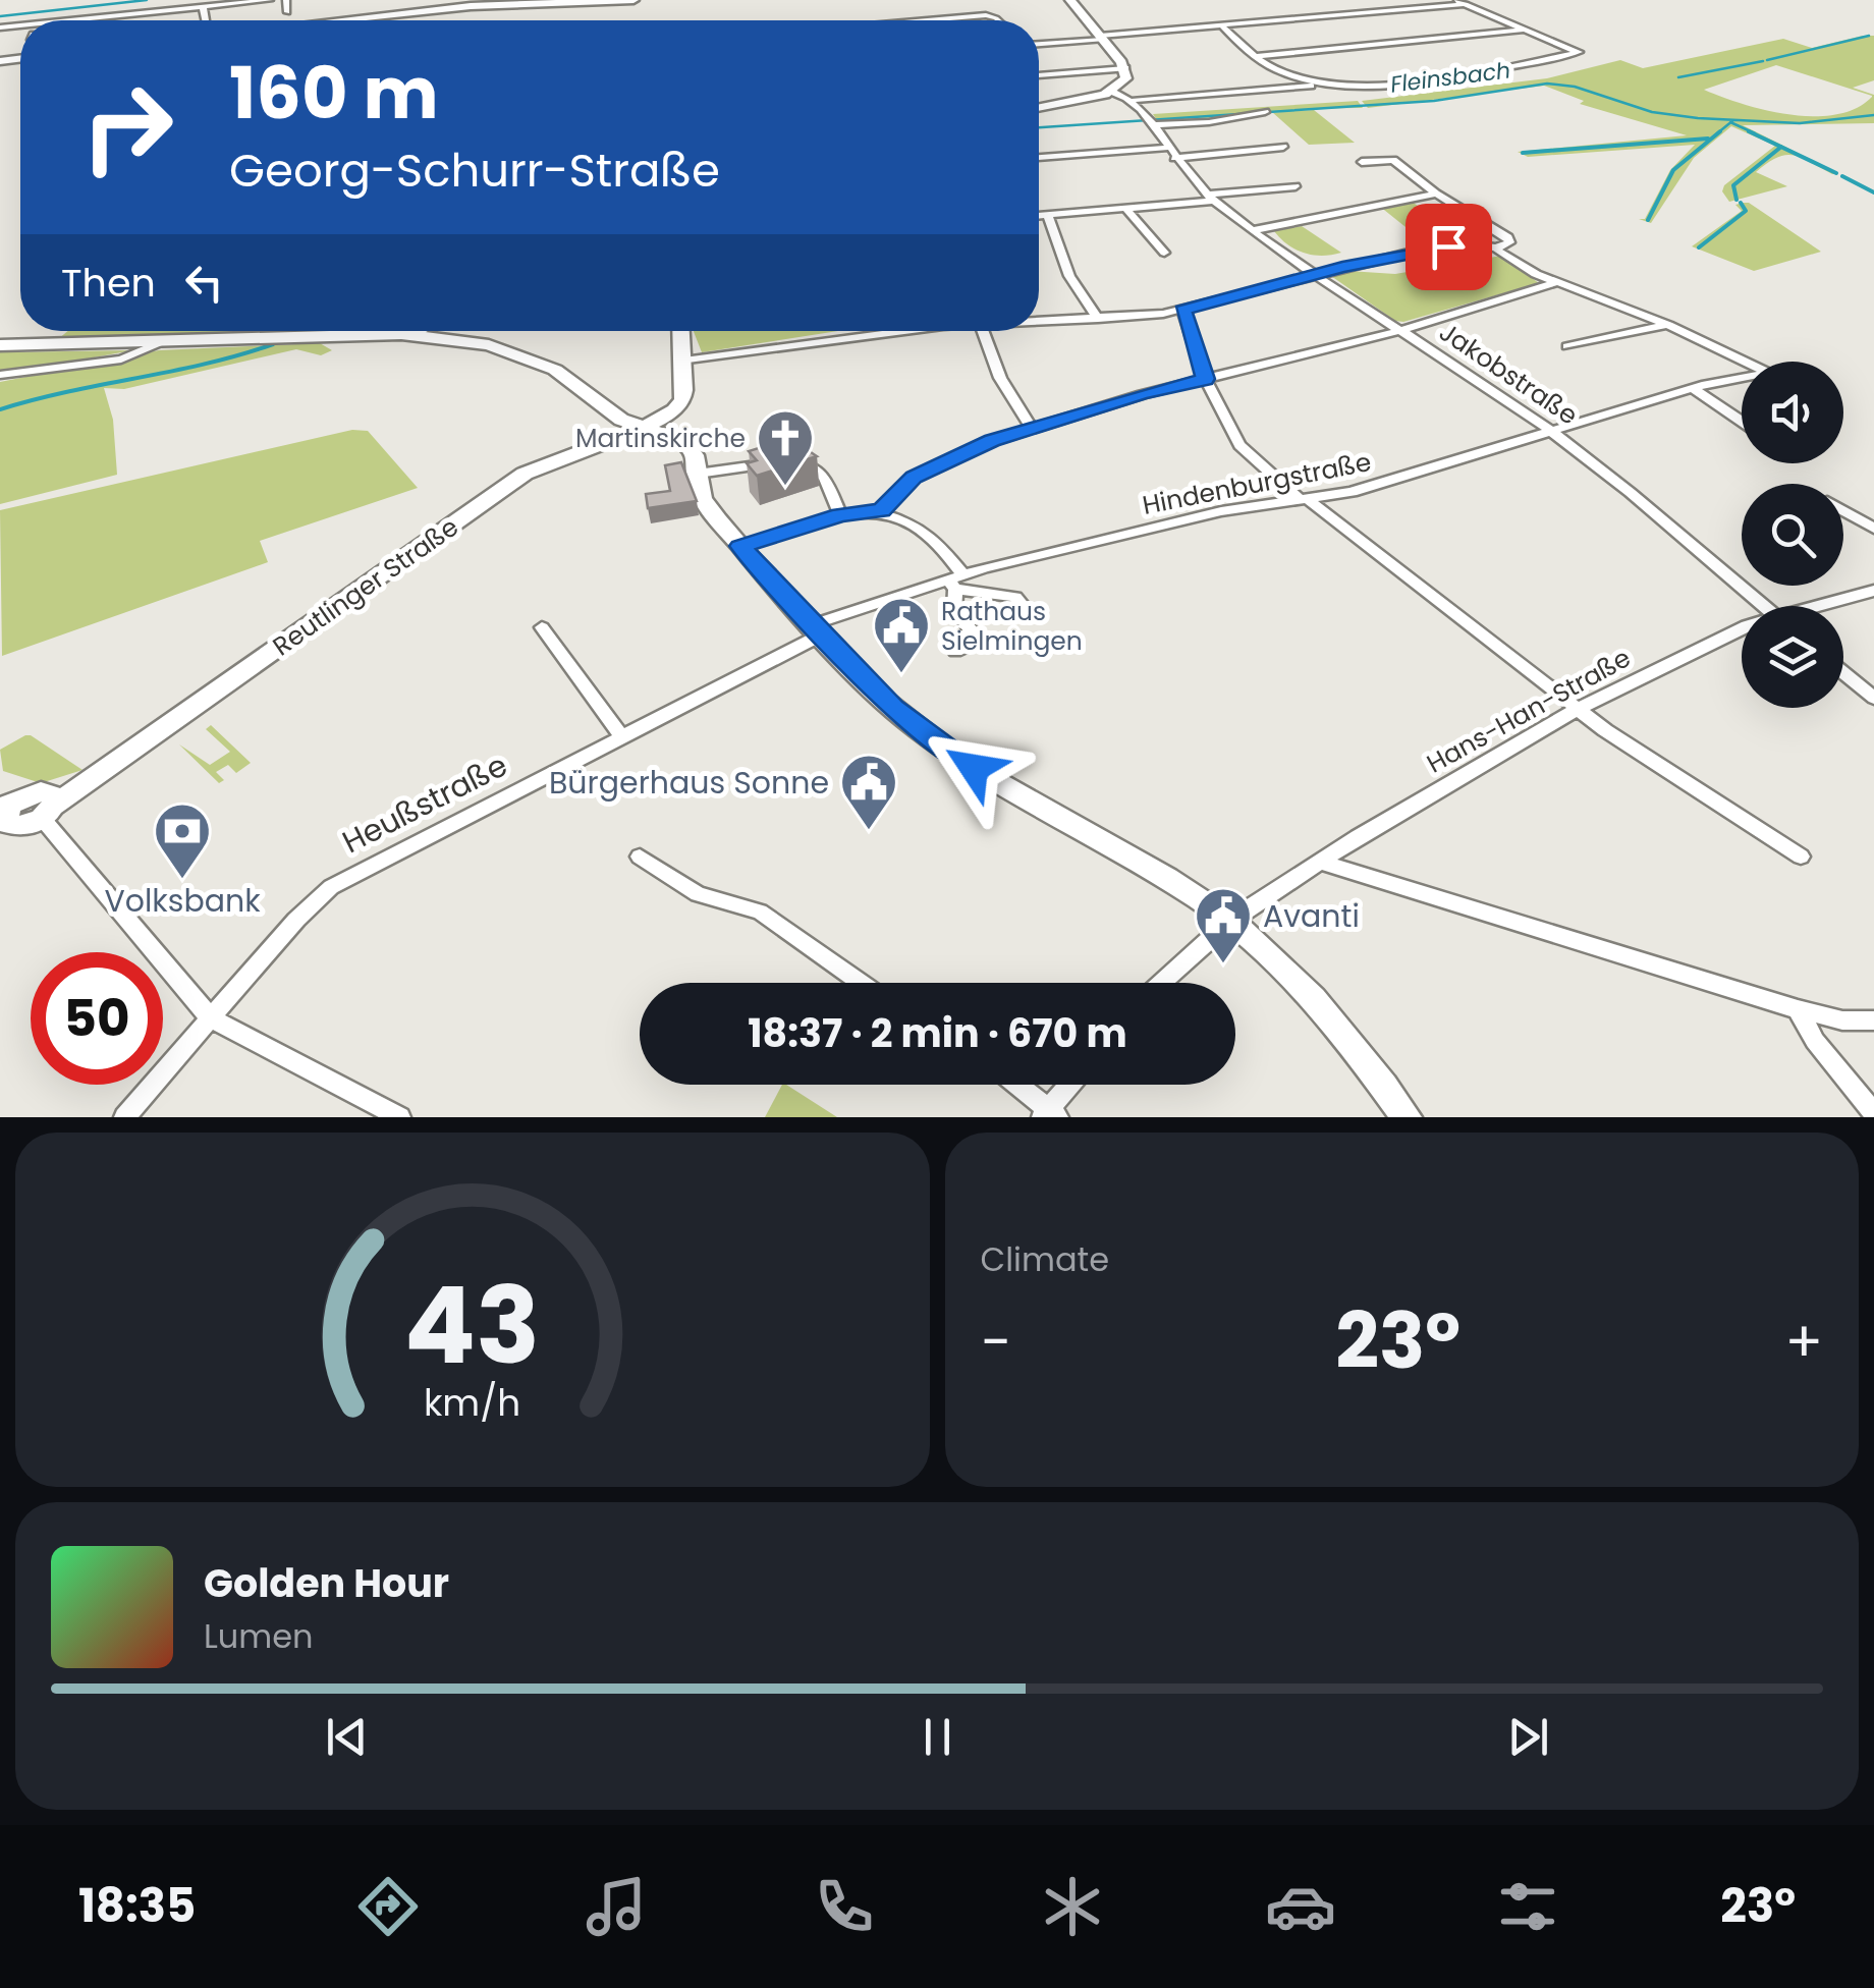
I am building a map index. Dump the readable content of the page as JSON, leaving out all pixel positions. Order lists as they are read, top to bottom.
{
  "streets": {
    "main road": ["Reutlinger Straße"],
    "street": [
      "Jakobstraße",
      "Hindenburgstraße",
      "Hans-Han-Straße",
      "Heußstraße"
    ]
  },
  "crossings": [
    ["Jakobstraße", "Hindenburgstraße"],
    ["Hindenburgstraße", "Heußstraße"]
  ],
  "water": ["Fleinsbach"],
  "places": {
    "church": ["Martinskirche"],
    "public building": ["Rathaus Sielmingen", "Bürgerhaus Sonne", "Avanti"],
    "bank": ["Volksbank"]
  },
  "page": {
    "turn": ["160 m", "Georg-Schurr-Straße"],
    "then": "Then",
    "limit": "50",
    "trip": "18:37 · 2 min · 670 m",
    "tile": "Climate",
    "heat": ["−", "23°", "+"],
    "song": ["Golden Hour", "Lumen"],
    "tabs": ["18:35", "23°"],
    "gauge": ["43", "km/h"]
  }
}
